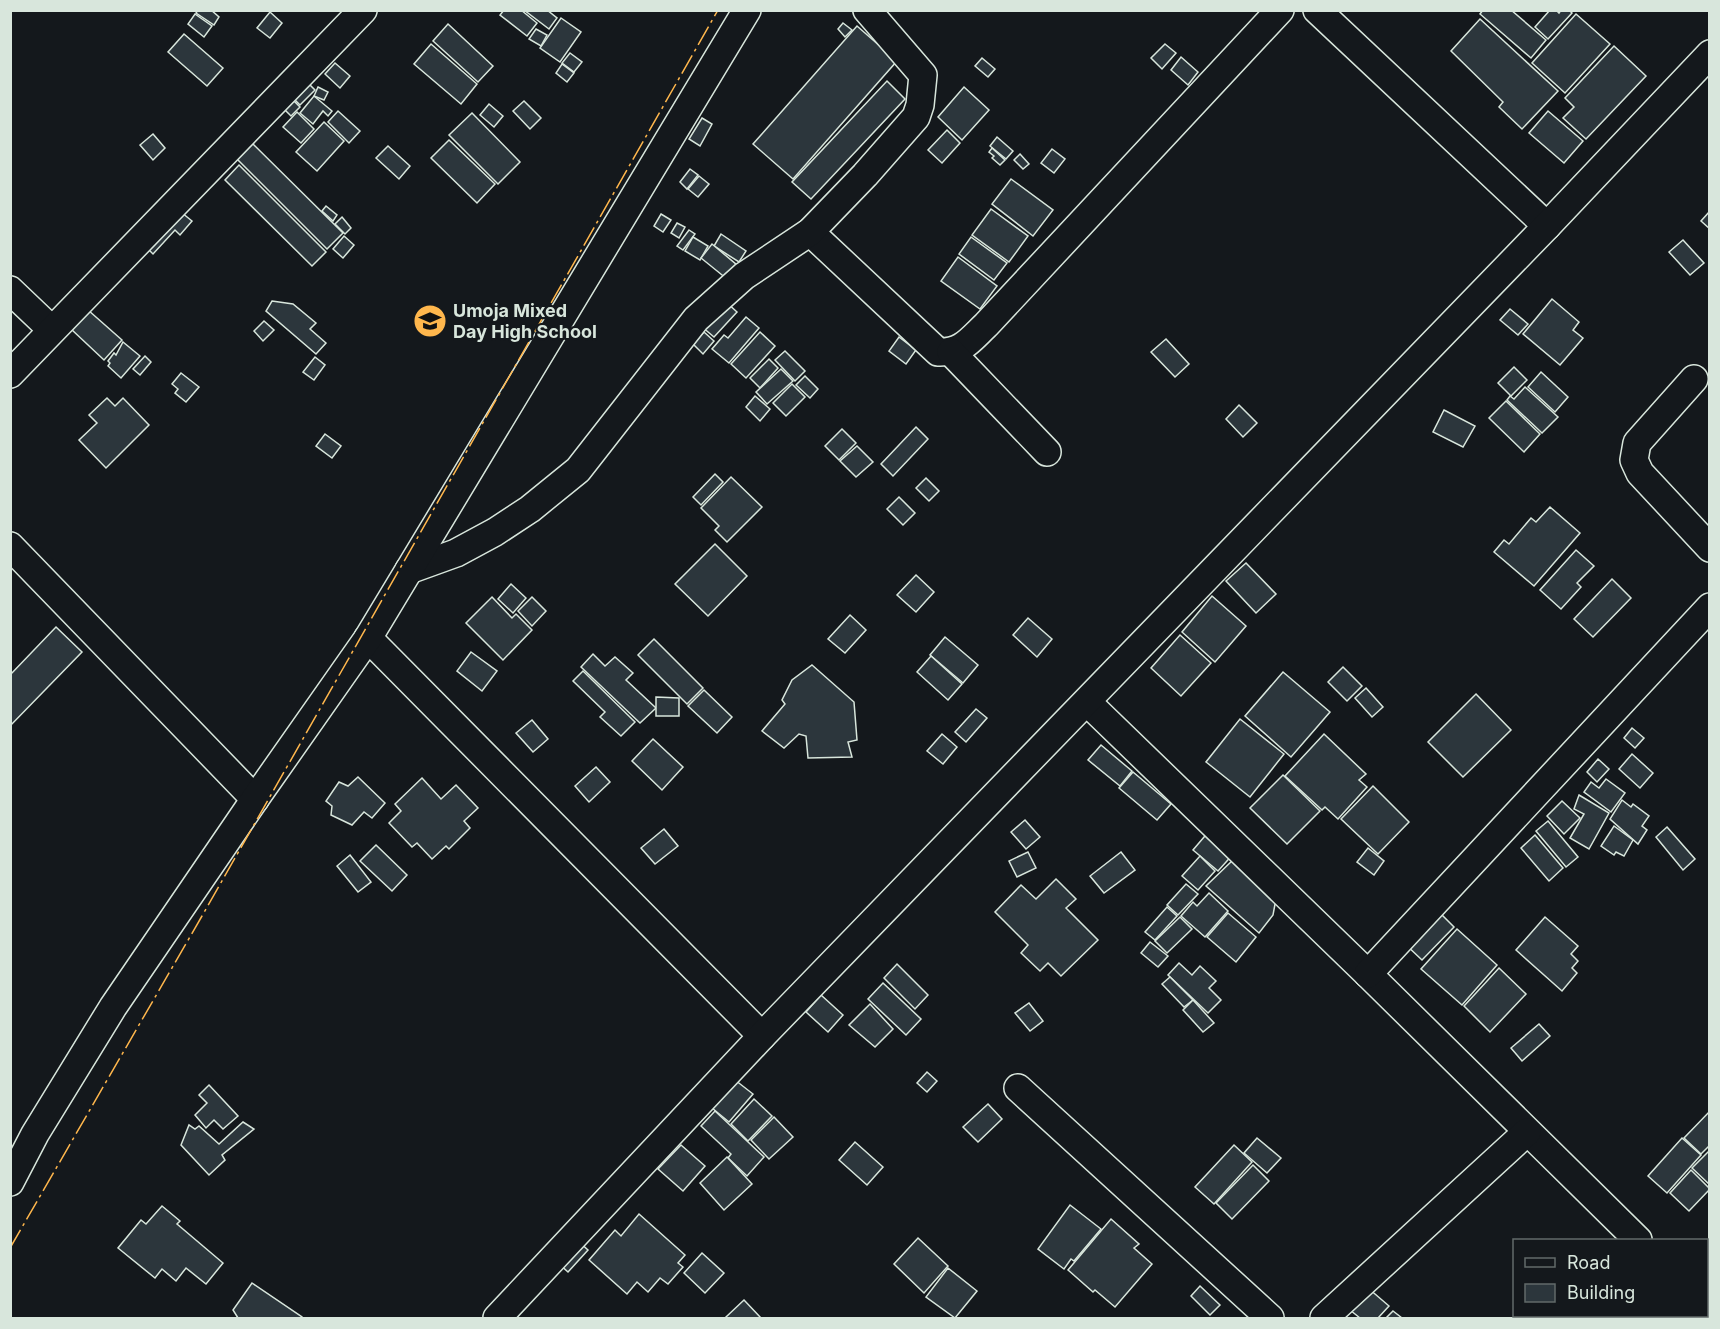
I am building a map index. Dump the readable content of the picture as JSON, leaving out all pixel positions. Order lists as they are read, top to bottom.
{
  "places": {
    "school or university": ["Umoja Mixed Day High School"]
  },
  "legend": ["Road", "Building"]
}
